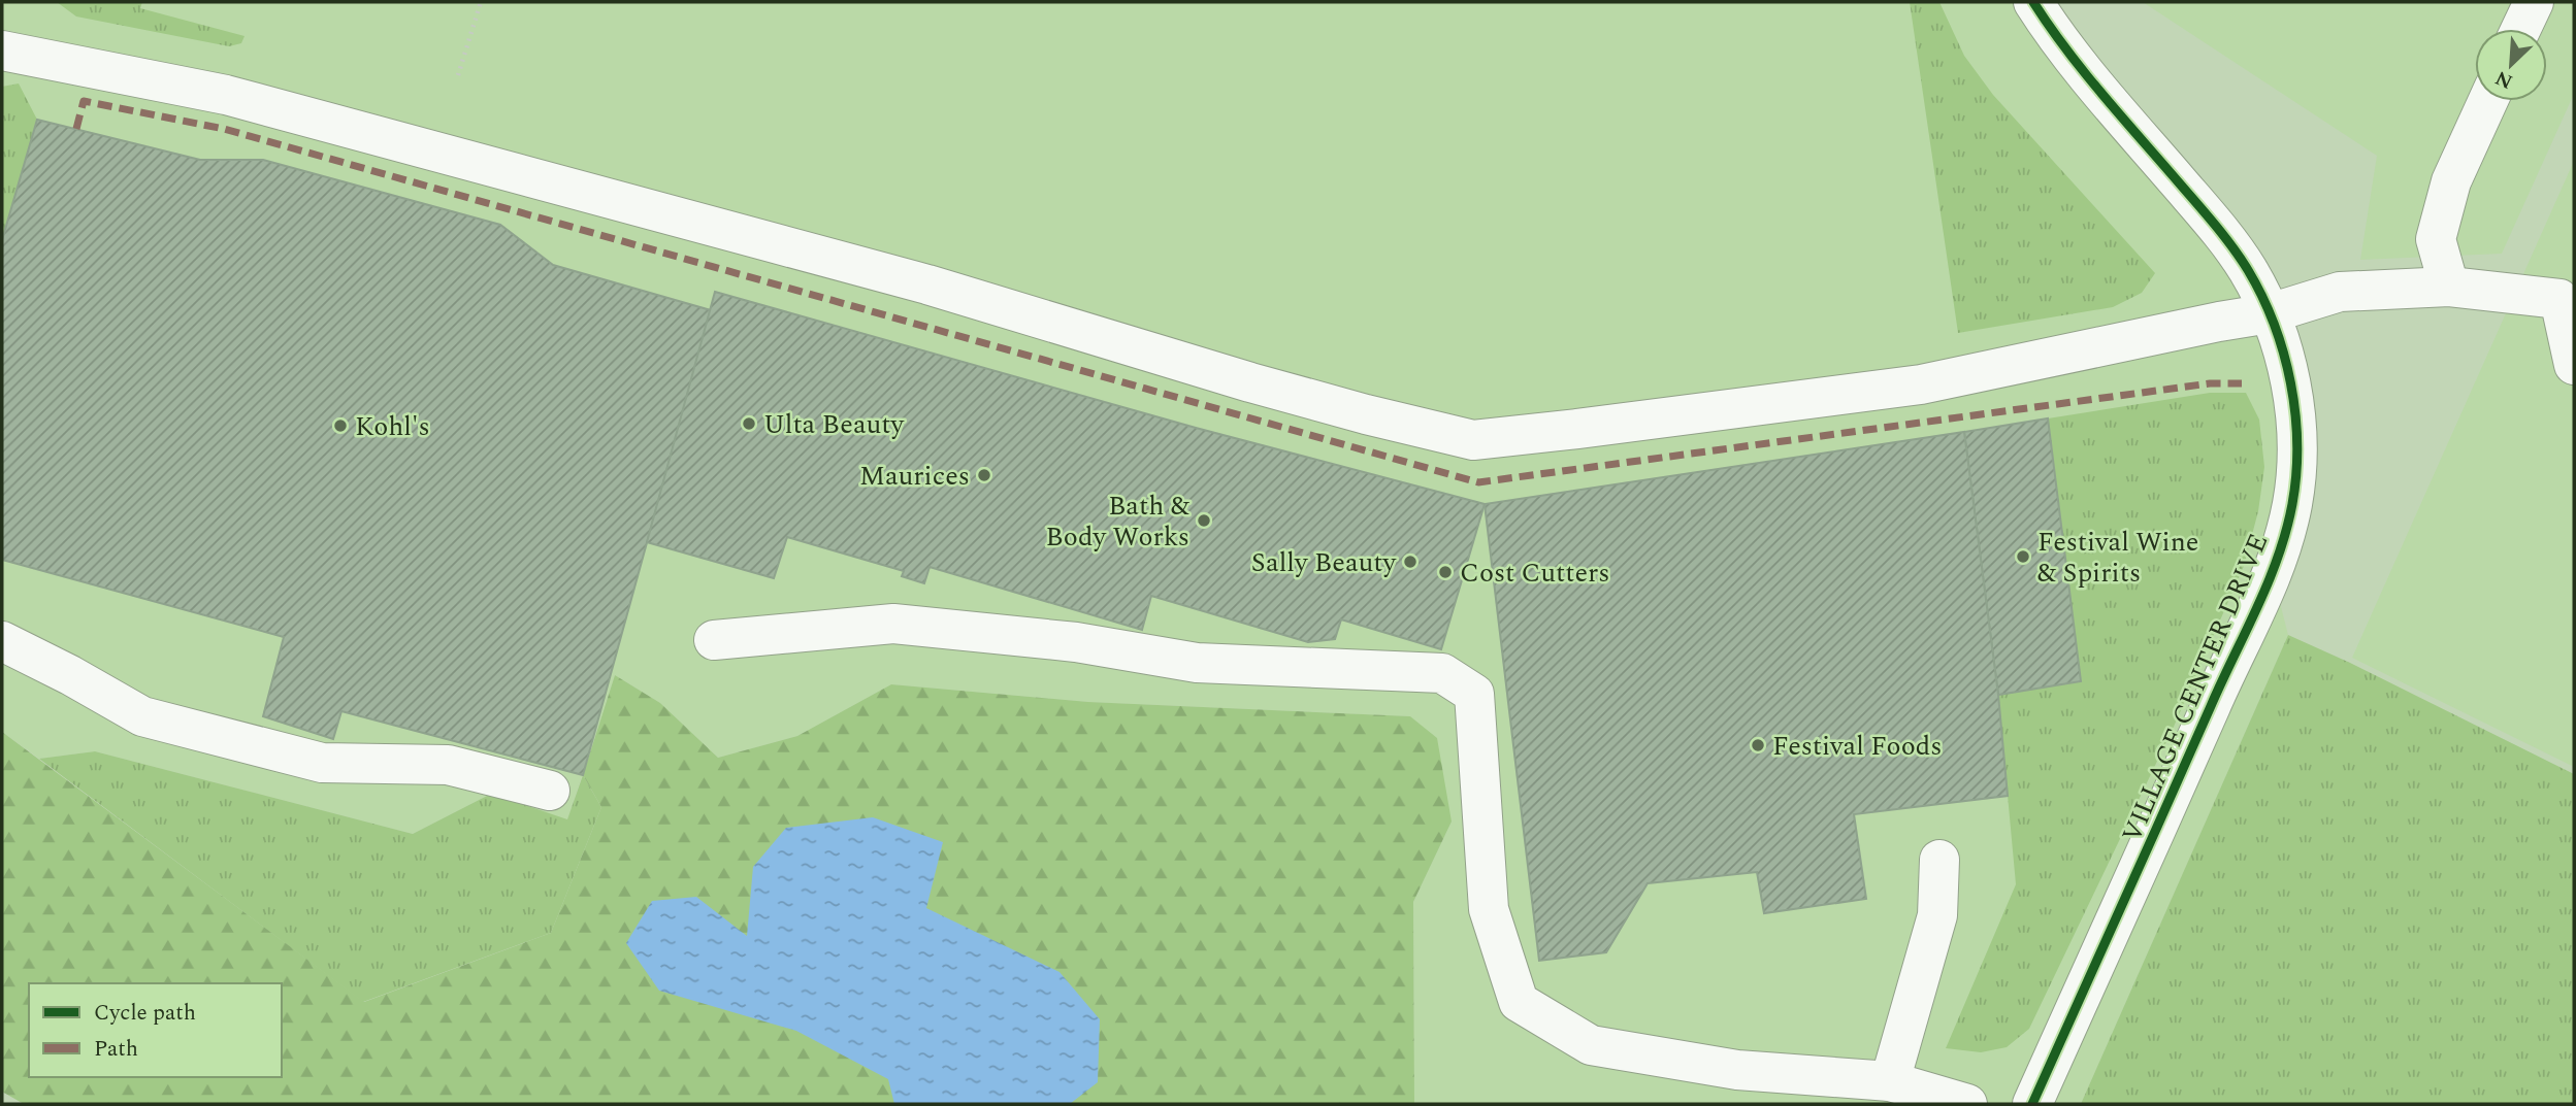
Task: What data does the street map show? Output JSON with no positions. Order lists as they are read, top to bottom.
{
  "streets": {
    "street": ["VILLAGE CENTER DRIVE"]
  },
  "places": [
    "Ulta Beauty",
    "Kohl's",
    "Maurices",
    "Bath & Body Works",
    "Festival Wine & Spirits",
    "Sally Beauty",
    "Cost Cutters",
    "Festival Foods"
  ],
  "legend": ["Cycle path", "Path"],
  "north": "bottom left"
}
